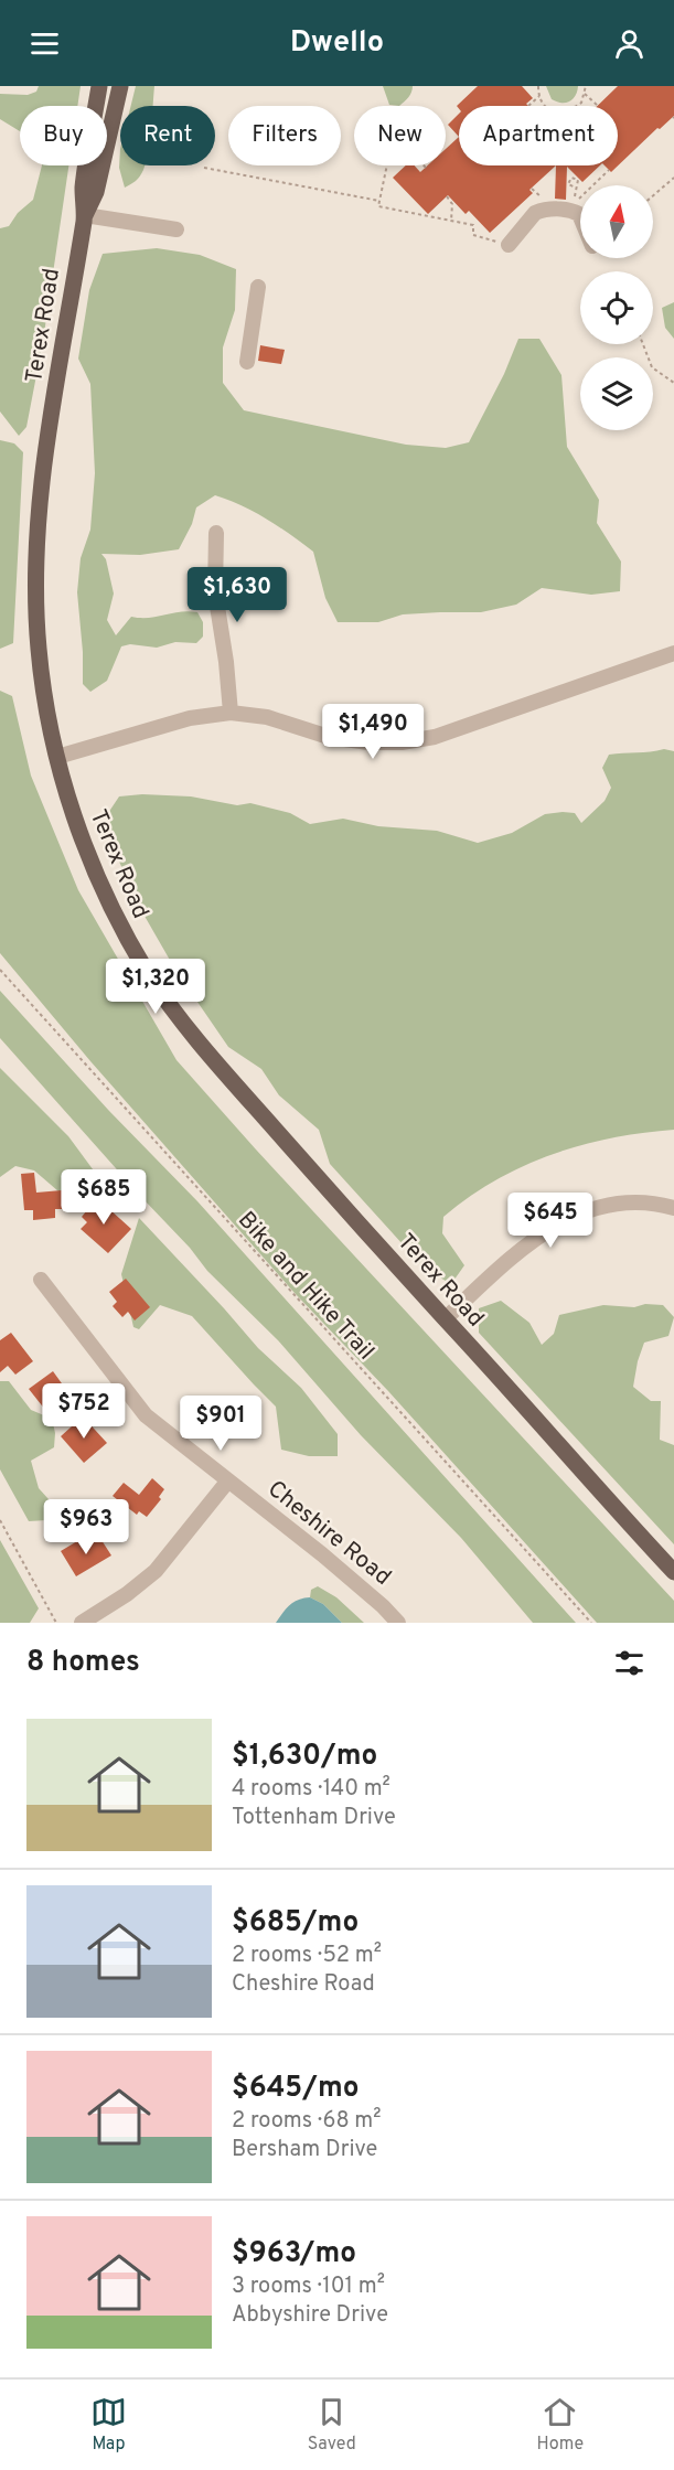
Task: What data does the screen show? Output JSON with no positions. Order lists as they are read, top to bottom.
{
  "streets": {
    "main road": ["Terex Road"],
    "street": ["Cheshire Road"],
    "path": ["Bike and Hike Trail"]
  },
  "north": "top",
  "page": {
    "header": "Dwello",
    "chip": [
      "Buy",
      "Rent",
      "Filters",
      "New",
      "Apartment"
    ],
    "price": [
      "$1,630",
      "$1,490",
      "$1,320",
      "$685",
      "$645",
      "$752",
      "$901",
      "$963"
    ],
    "heading": "8 homes",
    "list": [
      {
        "name": "$1,630/mo",
        "note": "4 rooms · 140 m² · Tottenham Drive"
      },
      {
        "name": "$685/mo",
        "note": "2 rooms · 52 m² · Cheshire Road"
      },
      {
        "name": "$645/mo",
        "note": "2 rooms · 68 m² · Bersham Drive"
      },
      {
        "name": "$963/mo",
        "note": "3 rooms · 101 m² · Abbyshire Drive"
      }
    ],
    "tabs": ["Map", "Saved", "Home"]
  }
}
